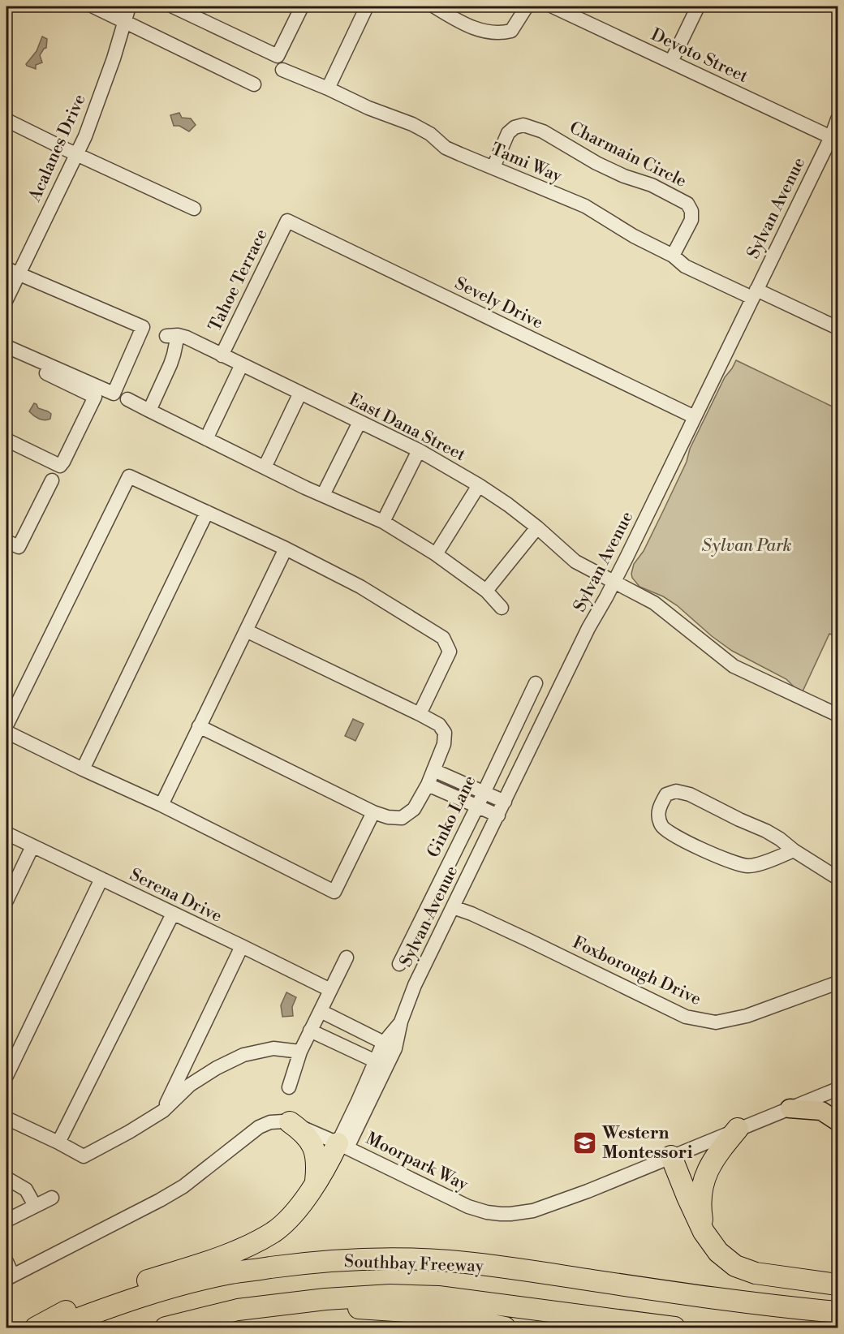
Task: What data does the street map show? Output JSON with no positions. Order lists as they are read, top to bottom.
{
  "streets": {
    "highway": ["Southbay Freeway"],
    "street": [
      "Devoto Street",
      "Acalanes Drive",
      "Charmain Circle",
      "Tami Way",
      "Sylvan Avenue",
      "Tahoe Terrace",
      "Sevely Drive",
      "East Dana Street",
      "Ginko Lane",
      "Serena Drive",
      "Foxborough Drive",
      "Moorpark Way"
    ]
  },
  "crossings": [
    ["Devoto Street", "Sylvan Avenue"],
    ["Charmain Circle", "Tami Way"],
    ["Tami Way", "Sylvan Avenue"],
    ["Sylvan Avenue", "Sevely Drive"],
    ["Sylvan Avenue", "East Dana Street"],
    ["Sylvan Avenue", "Foxborough Drive"],
    ["Sylvan Avenue", "Moorpark Way"],
    ["Tahoe Terrace", "Sevely Drive"],
    ["Tahoe Terrace", "East Dana Street"]
  ],
  "parks": ["Sylvan Park"],
  "places": {
    "school or university": ["Western Montessori"]
  }
}
